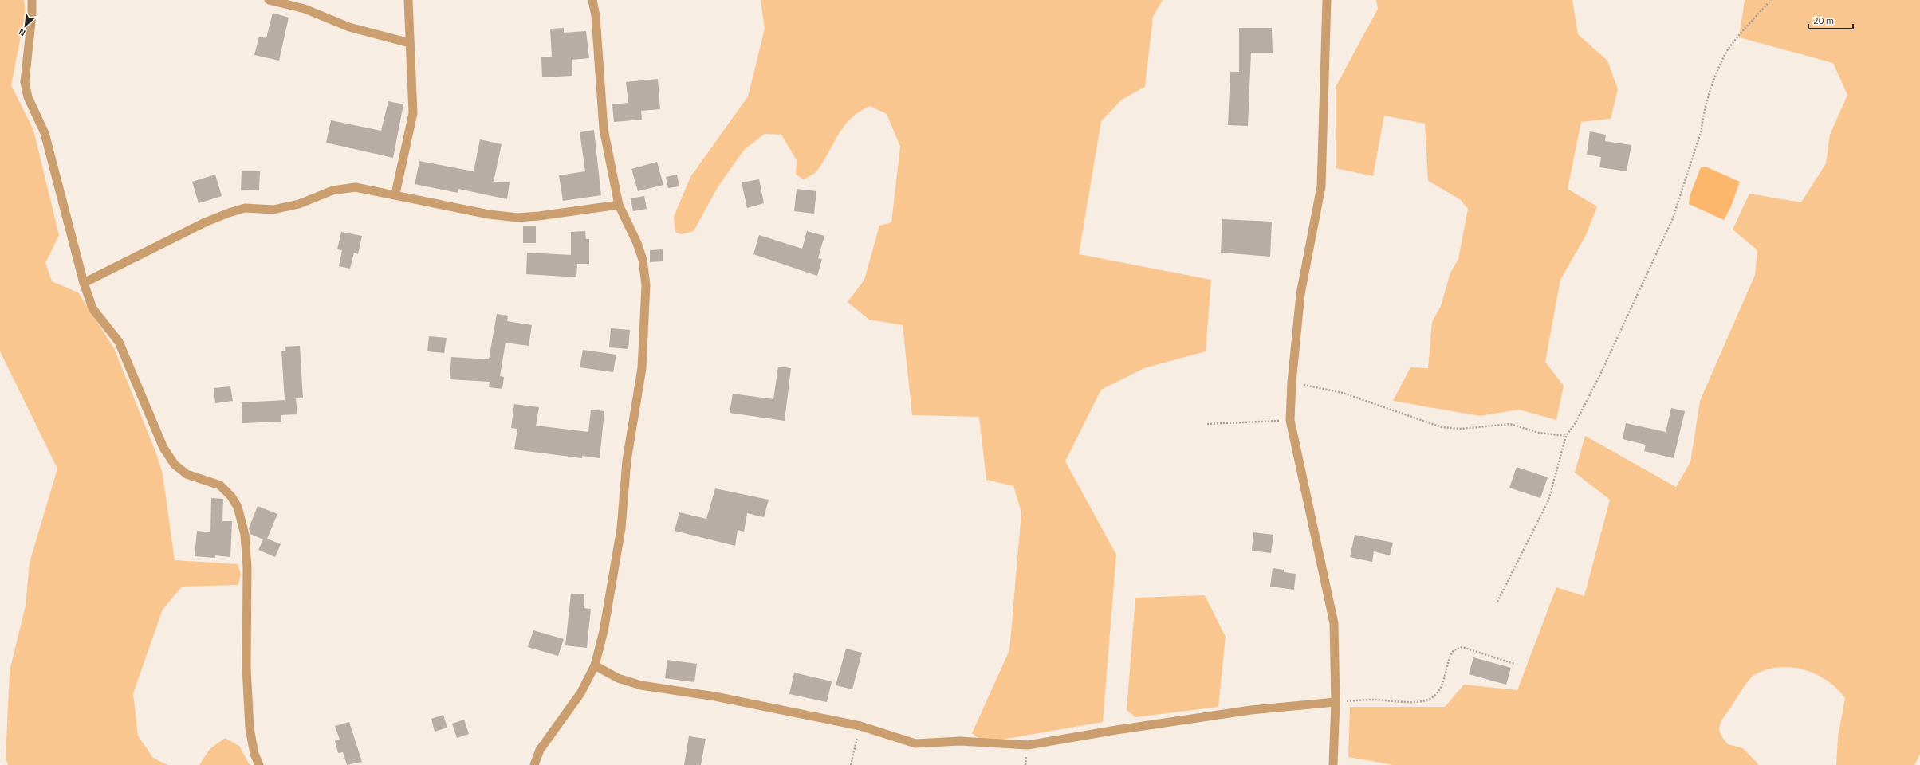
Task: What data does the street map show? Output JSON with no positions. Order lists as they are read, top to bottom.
{
  "scale_bar": "20 m",
  "north": "bottom left"
}
